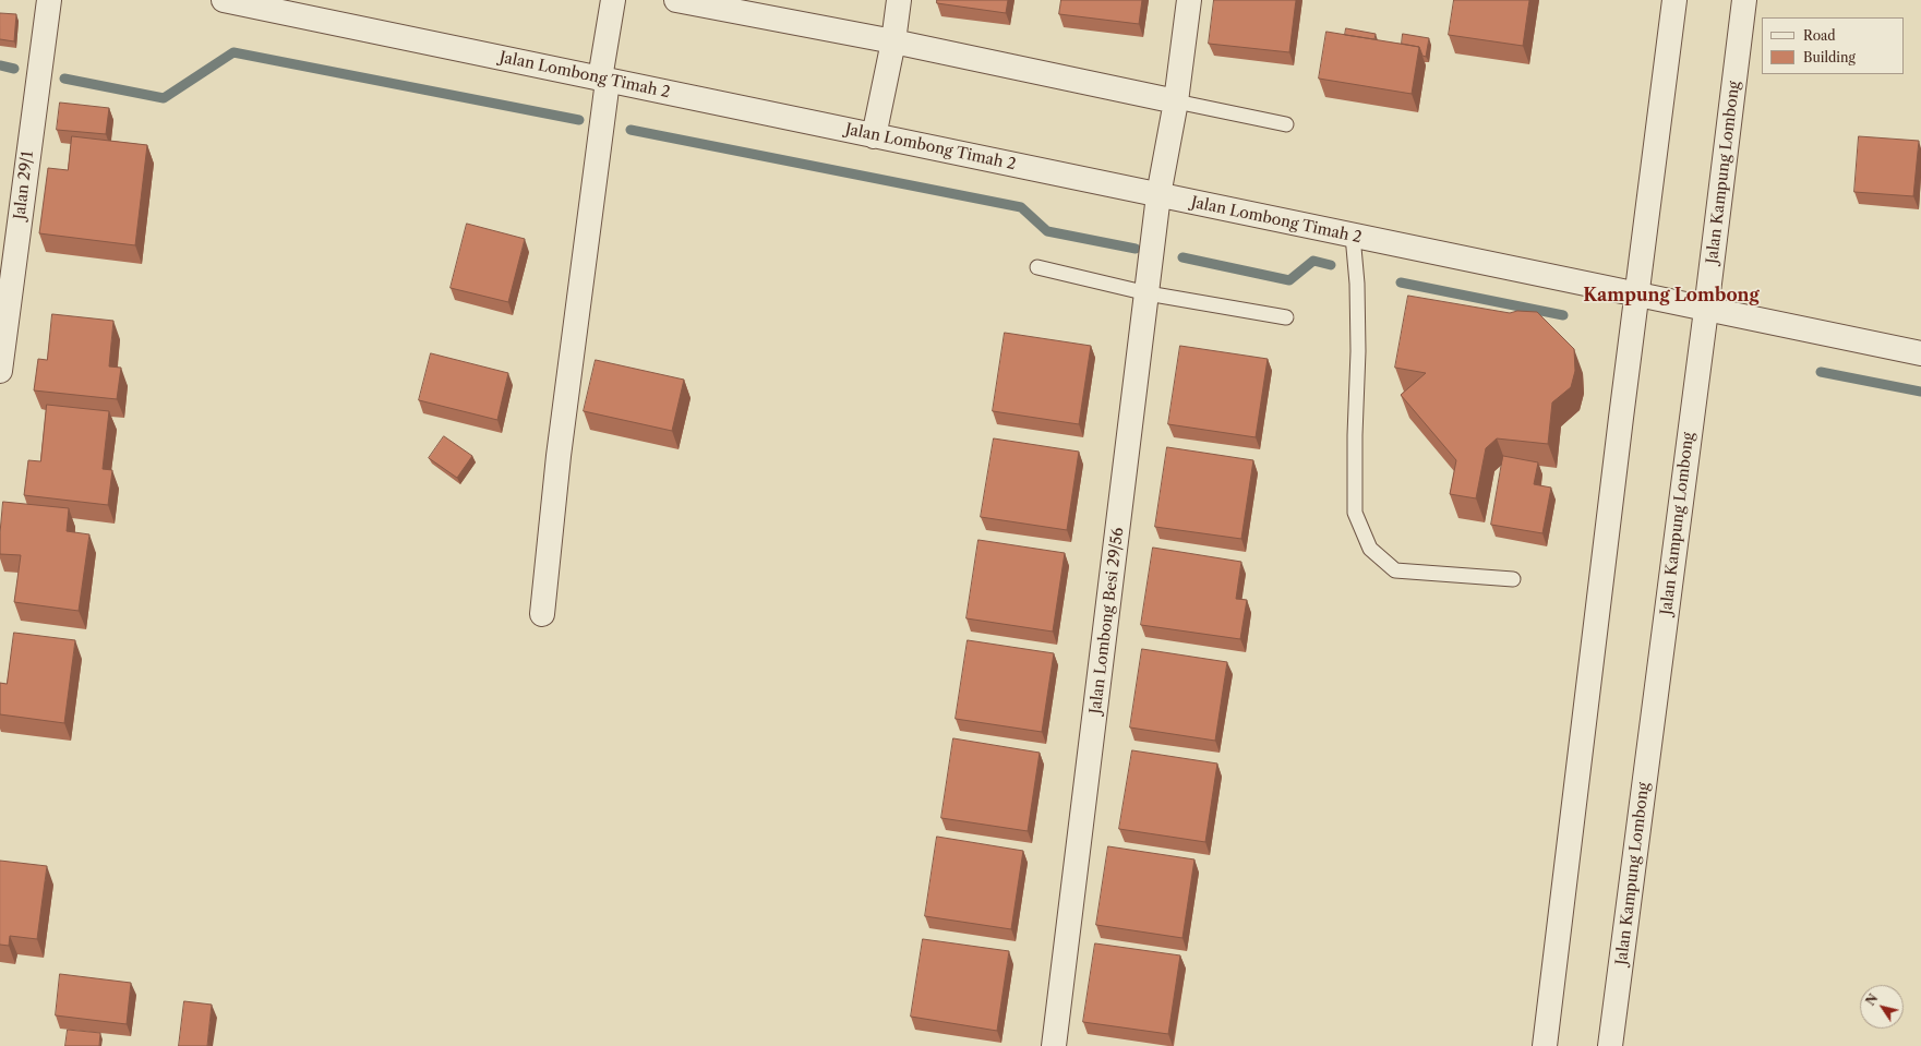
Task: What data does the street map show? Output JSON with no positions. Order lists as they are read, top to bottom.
{
  "streets": {
    "street": [
      "Jalan Lombong Timah 2",
      "Jalan Kampung Lombong",
      "Jalan 29/1",
      "Jalan Lombong Besi 29/56"
    ]
  },
  "crossings": [
    ["Jalan Lombong Timah 2", "Jalan Kampung Lombong"],
    ["Jalan Lombong Timah 2", "Jalan Lombong Besi 29/56"]
  ],
  "districts": ["Kampung Lombong"],
  "legend": ["Road", "Building"],
  "north": "top left"
}
